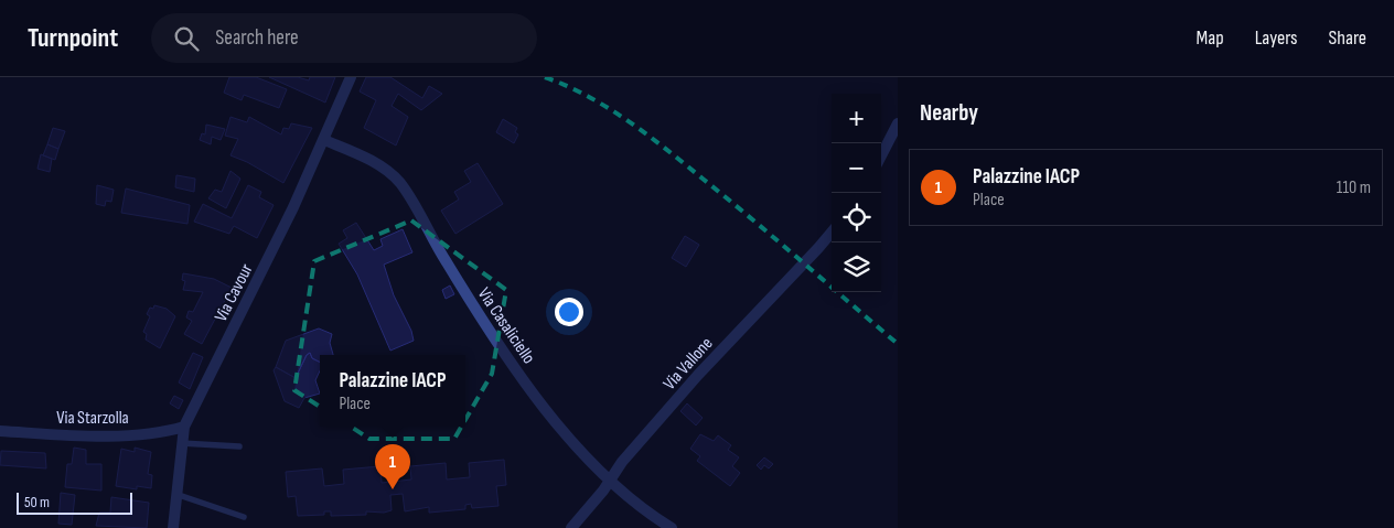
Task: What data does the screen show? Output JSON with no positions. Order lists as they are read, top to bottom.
{
  "streets": {
    "street": [
      "Via Cavour",
      "Via Casaliciello",
      "Via Vallone",
      "Via Starzolla"
    ]
  },
  "crossings": [
    ["Via Cavour", "Via Casaliciello"],
    ["Via Cavour", "Via Starzolla"],
    ["Via Casaliciello", "Via Vallone"]
  ],
  "scale_bar": "50 m",
  "page": {
    "header": "Turnpoint",
    "search": "Search here",
    "nav": ["Map", "Layers", "Share"],
    "heading": "Nearby",
    "map_buttons": ["+", "−"],
    "list": [
      {
        "mark": "1",
        "name": "Palazzine IACP",
        "note": "Place",
        "value": "110 m"
      }
    ],
    "popup": ["Palazzine IACP", "Place"],
    "pins": "1",
    "scale": "50 m"
  }
}
